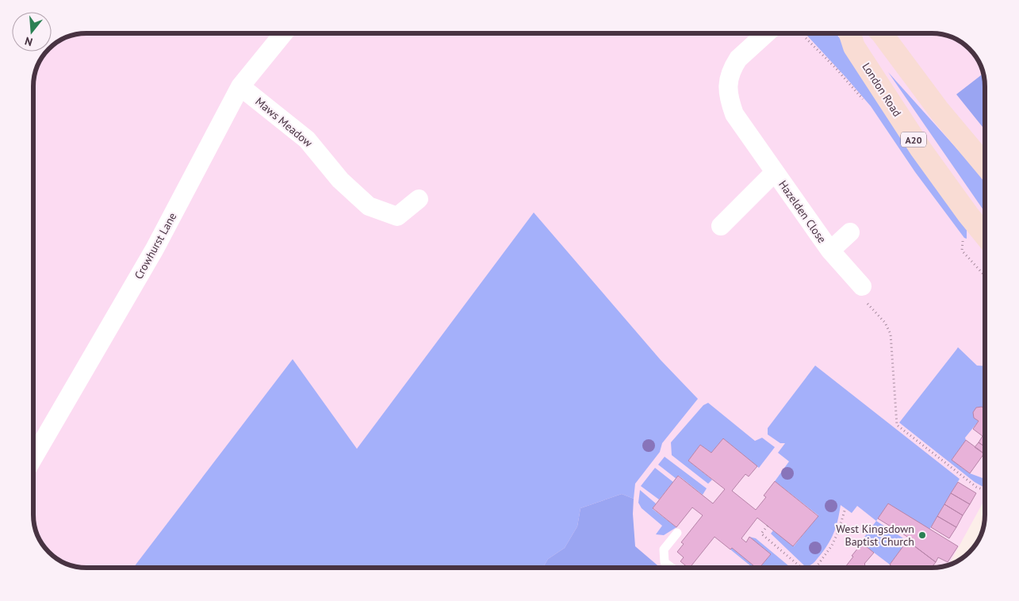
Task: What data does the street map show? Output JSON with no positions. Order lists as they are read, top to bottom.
{
  "streets": {
    "main road": ["London Road", "A20"],
    "street": ["Maws Meadow", "Hazelden Close", "Crowhurst Lane"]
  },
  "crossings": [
    ["Maws Meadow", "Crowhurst Lane"]
  ],
  "places": ["West Kingsdown Baptist Church"],
  "north": "bottom"
}
